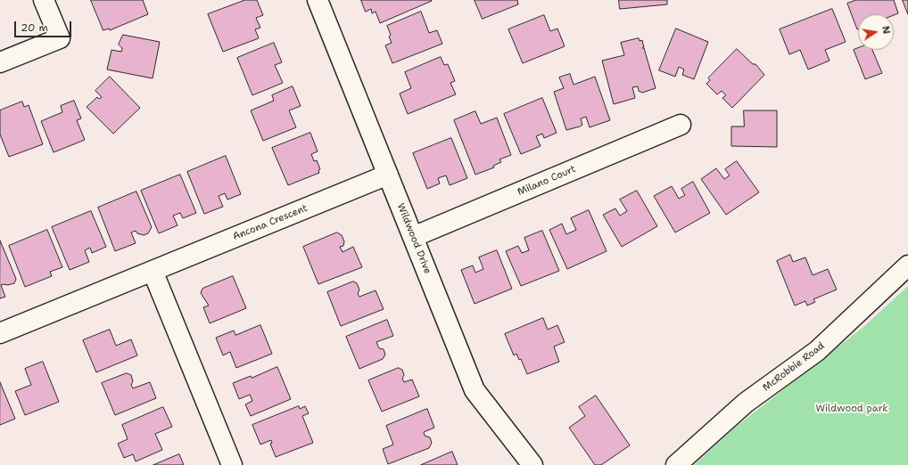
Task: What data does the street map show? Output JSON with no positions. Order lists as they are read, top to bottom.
{
  "streets": {
    "street": [
      "Milano Court",
      "Ancona Crescent",
      "Wildwood Drive",
      "McRobbie Road"
    ]
  },
  "crossings": [
    ["Milano Court", "Wildwood Drive"],
    ["Ancona Crescent", "Wildwood Drive"]
  ],
  "parks": ["Wildwood park"],
  "scale_bar": "20 m",
  "north": "right"
}
